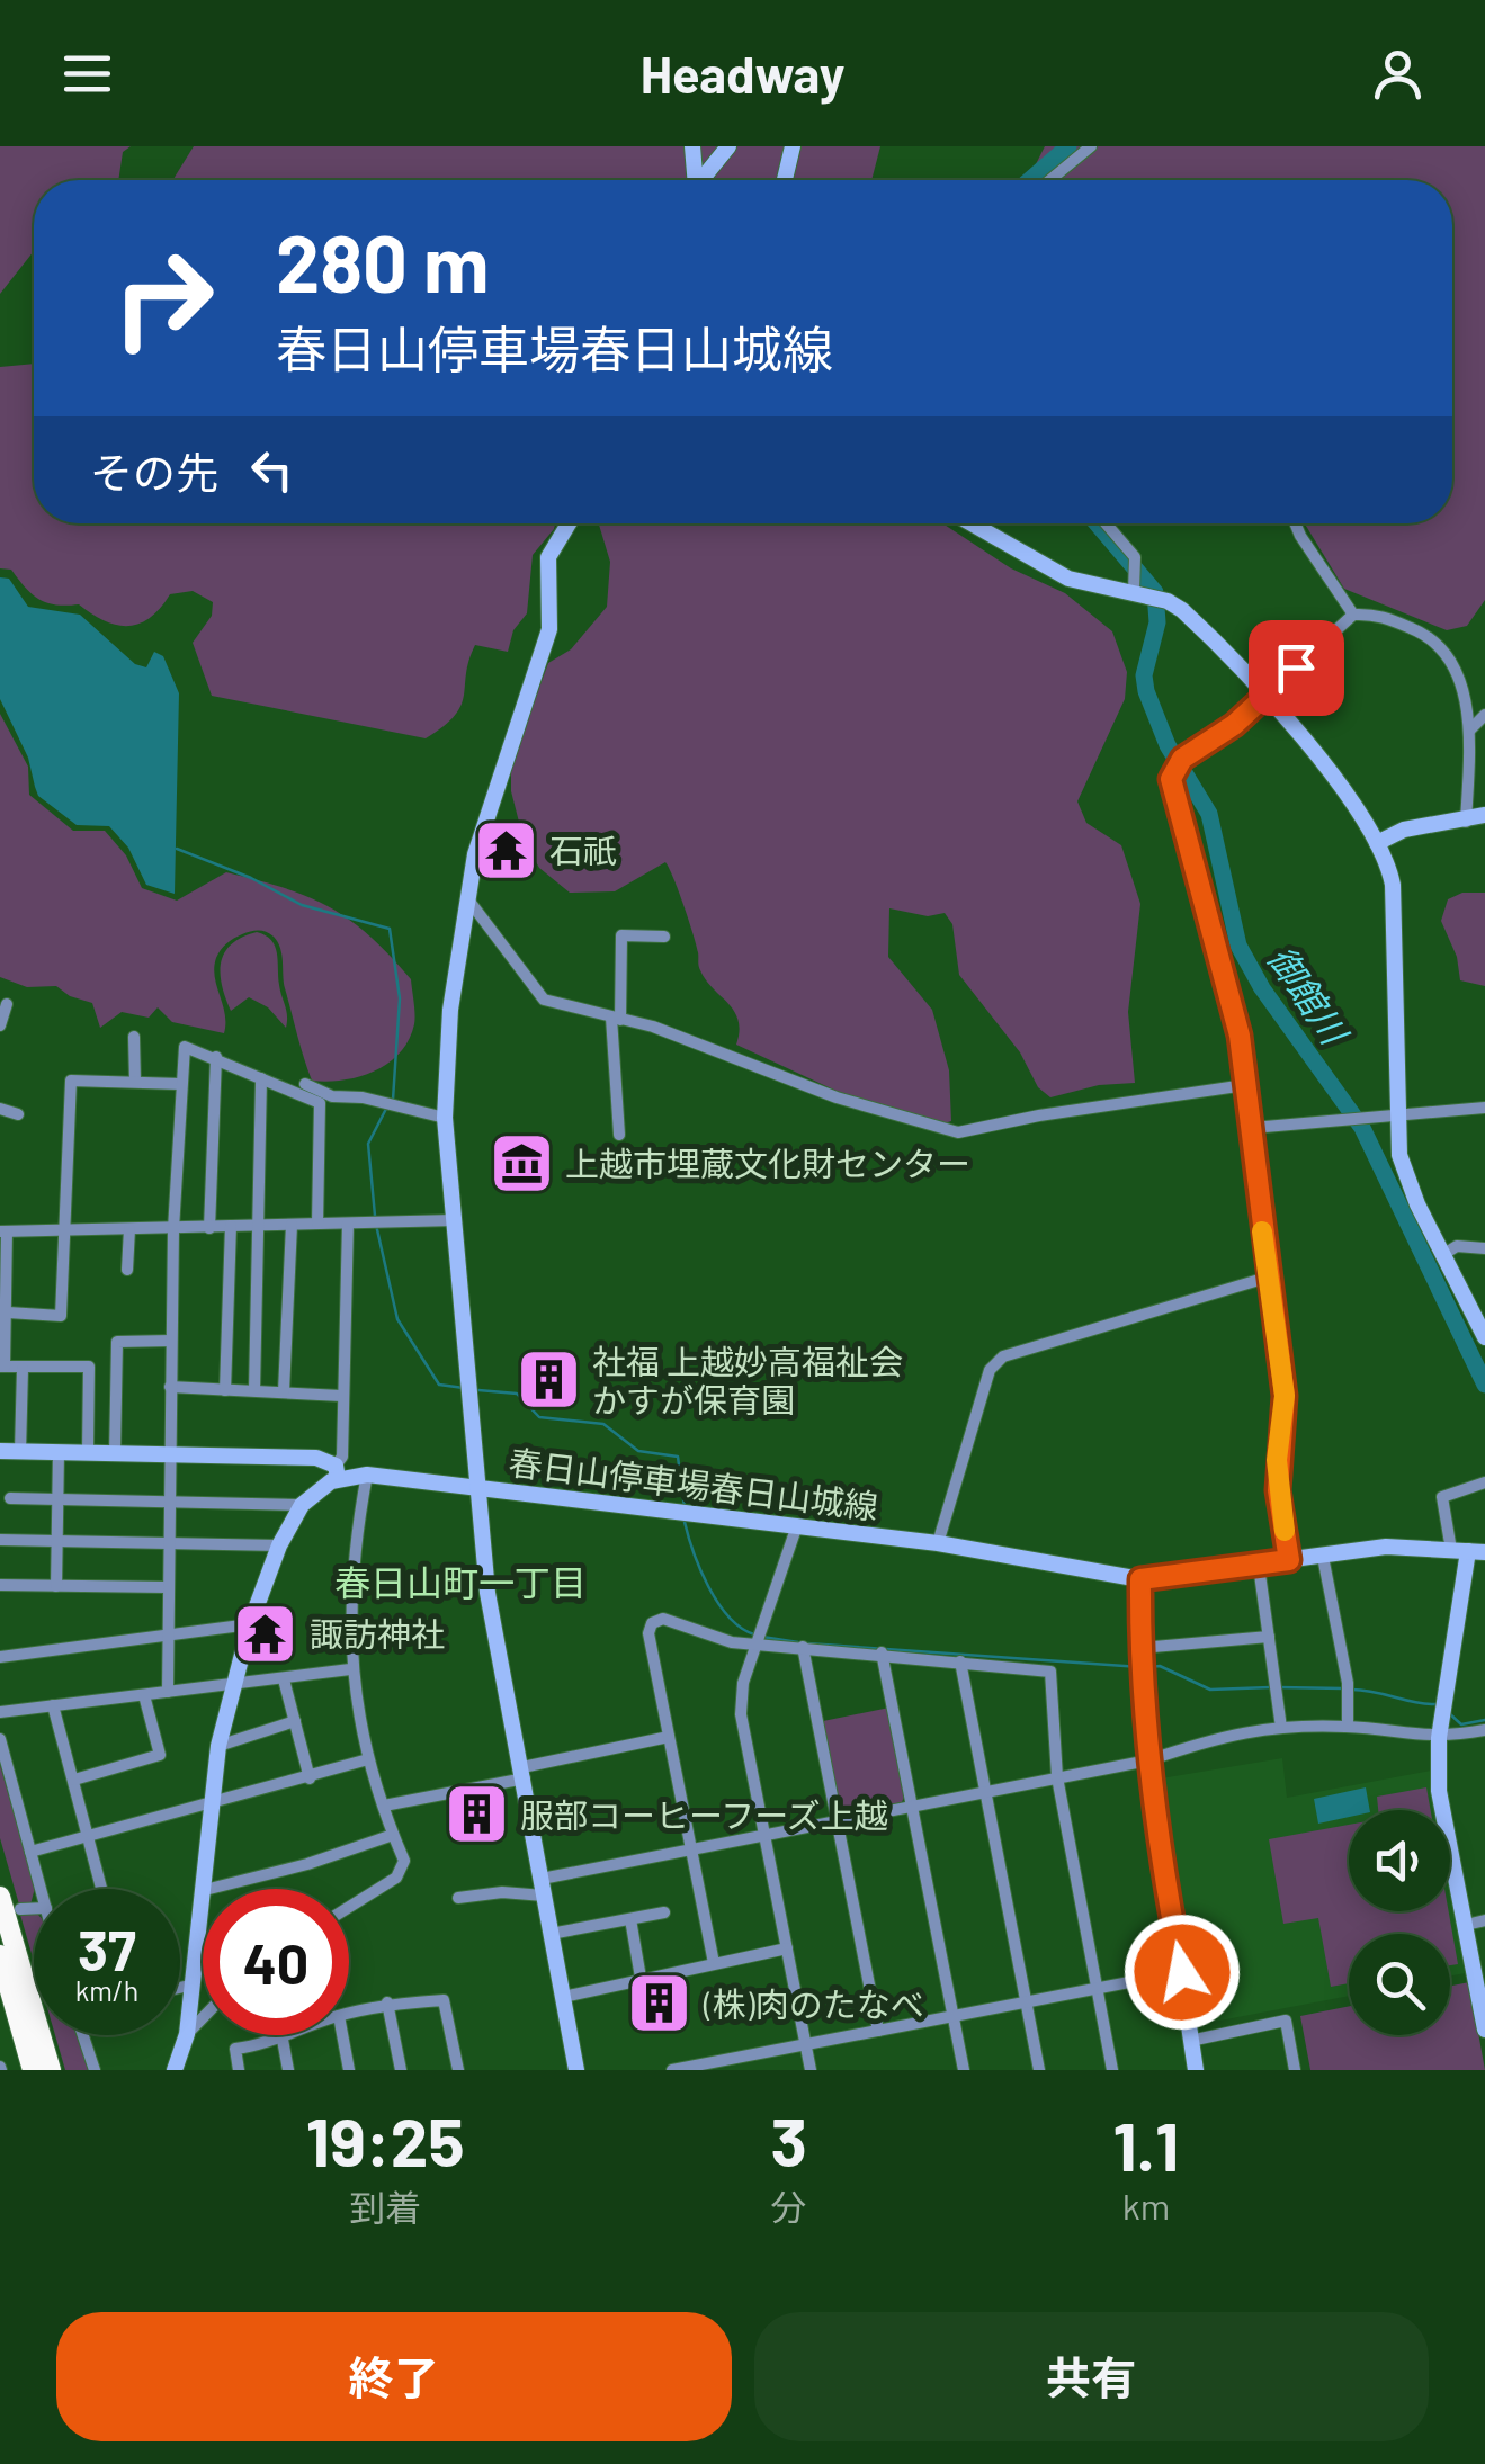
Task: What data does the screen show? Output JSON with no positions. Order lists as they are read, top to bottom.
{
  "streets": {
    "street": ["春日山停車場春日山城線"]
  },
  "districts": ["春日山町一丁目"],
  "water": ["御館川"],
  "places": {
    "temple": ["石祇", "諏訪神社"],
    "museum": ["上越市埋蔵文化財センター"],
    "building": ["社福 上越妙高福祉会 かすが保育園", "服部コーヒーフーズ上越", "(株)肉のたなべ"]
  },
  "page": {
    "header": "Headway",
    "turn": ["280 m", "春日山停車場春日山城線"],
    "then": "その先",
    "speed": "37 km/h",
    "limit": "40",
    "eta": [
      "19:25",
      "到着",
      "3",
      "分",
      "1.1",
      "km"
    ],
    "buttons": ["終了", "共有"]
  }
}
